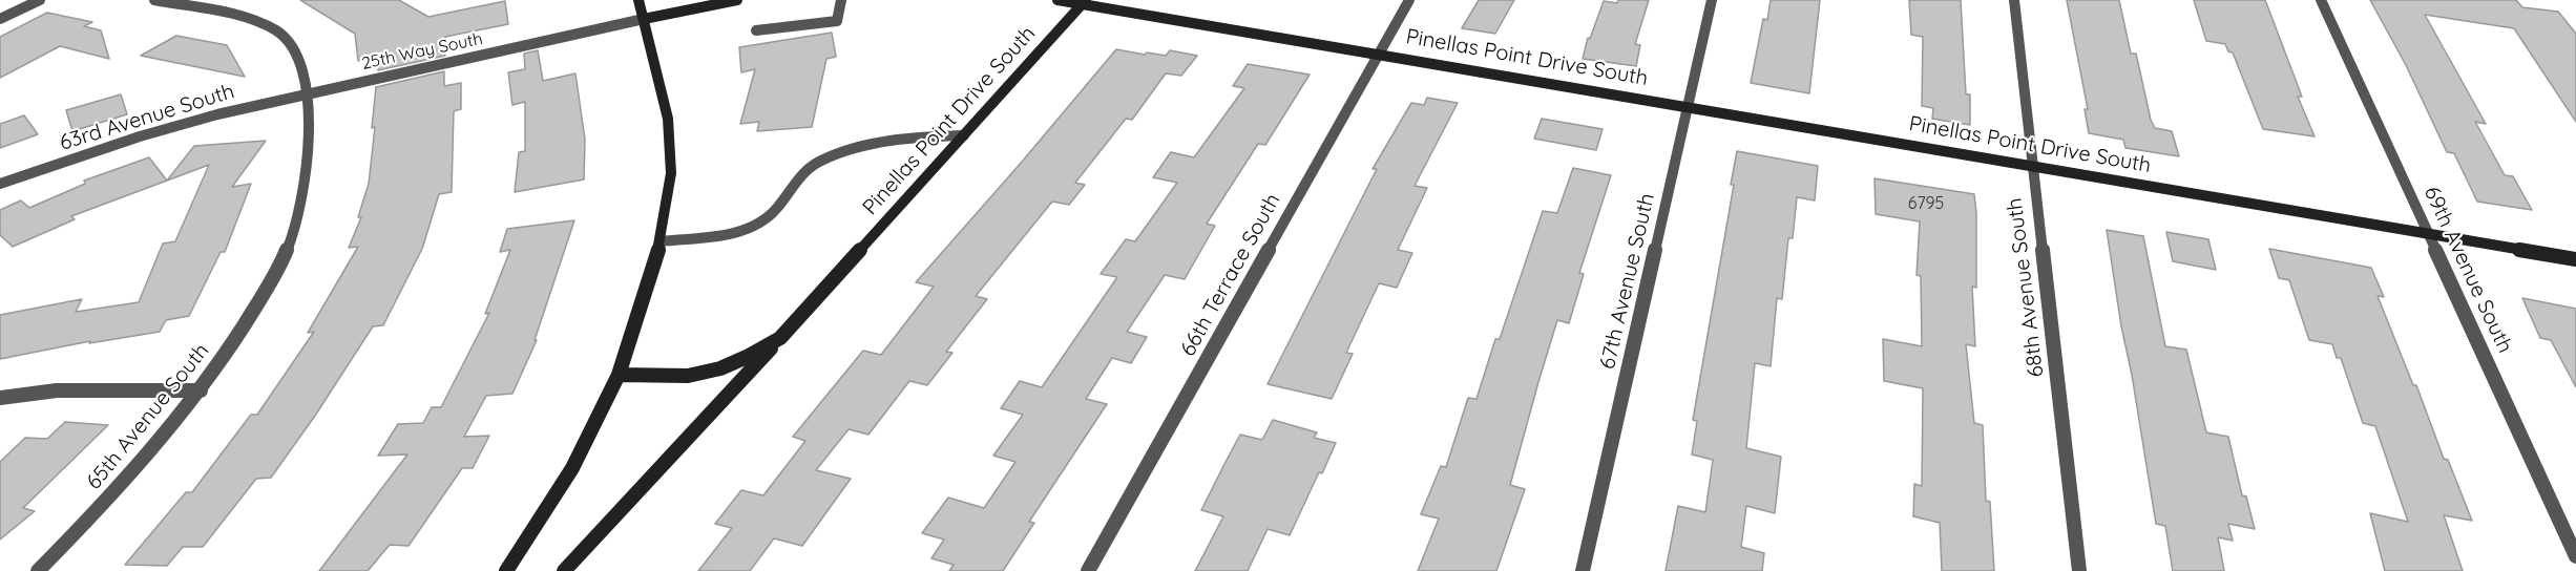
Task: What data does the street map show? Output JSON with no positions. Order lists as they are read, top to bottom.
{
  "streets": {
    "street": [
      "25th Way South",
      "Pinellas Point Drive South",
      "63rd Avenue South",
      "69th Avenue South",
      "66th Terrace South",
      "67th Avenue South",
      "68th Avenue South",
      "65th Avenue South"
    ]
  },
  "crossings": [
    ["25th Way South", "63rd Avenue South"],
    ["25th Way South", "65th Avenue South"],
    ["Pinellas Point Drive South", "69th Avenue South"],
    ["Pinellas Point Drive South", "66th Terrace South"],
    ["Pinellas Point Drive South", "67th Avenue South"],
    ["Pinellas Point Drive South", "68th Avenue South"],
    ["63rd Avenue South", "65th Avenue South"]
  ],
  "house_numbers": ["6795"]
}
